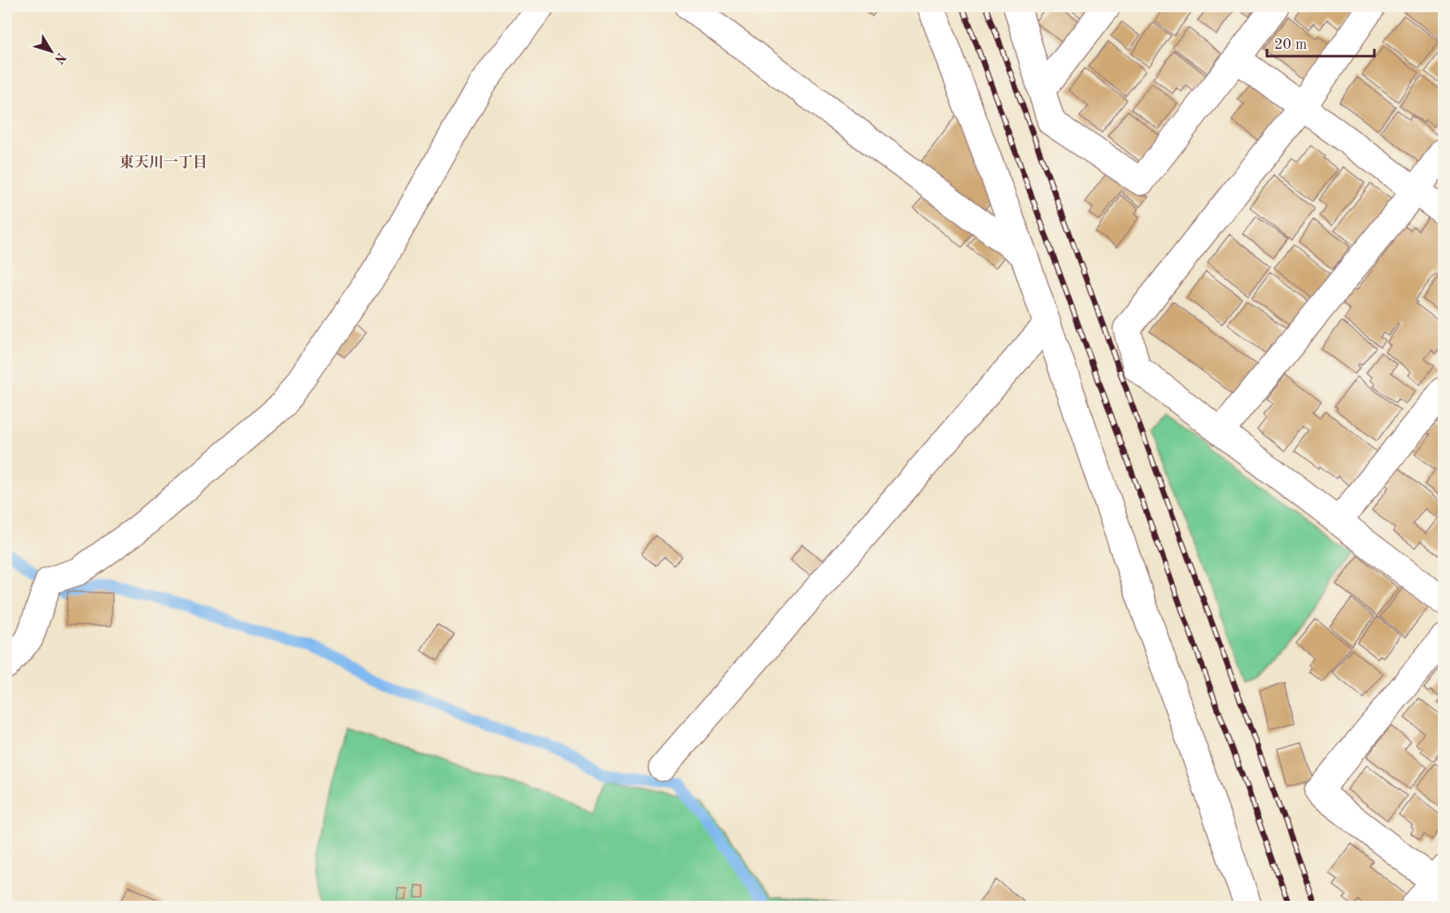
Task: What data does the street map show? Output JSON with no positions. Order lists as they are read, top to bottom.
{
  "districts": ["東天川一丁目"],
  "scale_bar": "20 m",
  "north": "bottom right"
}
